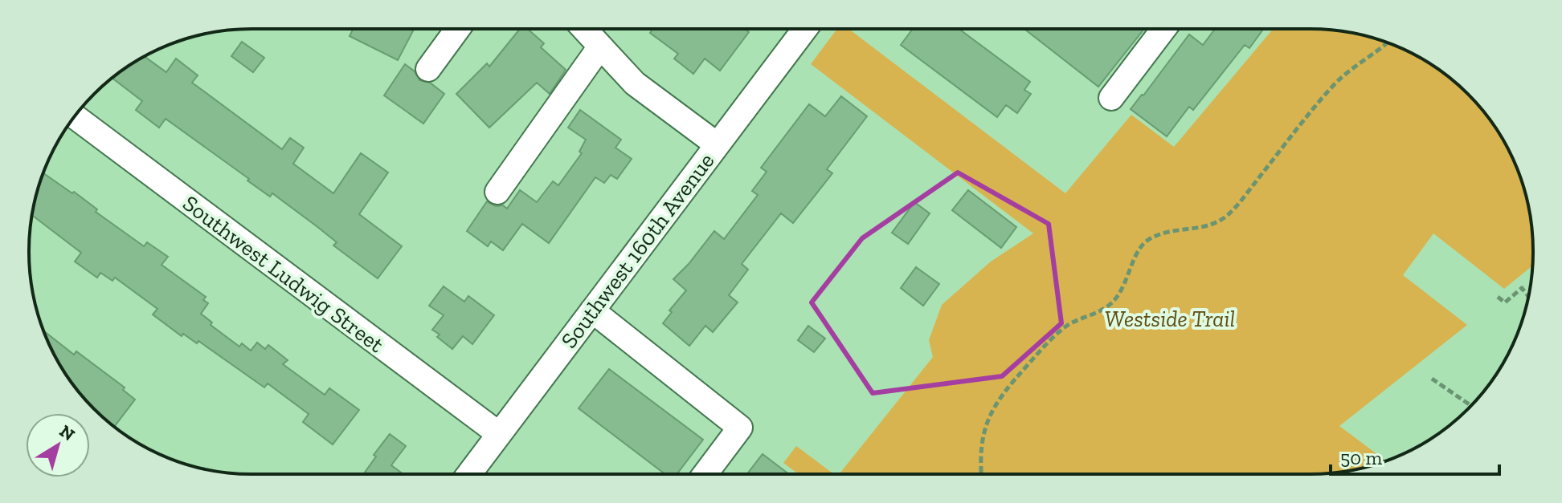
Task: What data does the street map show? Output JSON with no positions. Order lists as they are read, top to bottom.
{
  "streets": {
    "street": ["Southwest 160th Avenue", "Southwest Ludwig Street"]
  },
  "crossings": [
    ["Southwest 160th Avenue", "Southwest Ludwig Street"]
  ],
  "parks": ["Westside Trail"],
  "scale_bar": "50 m",
  "north": "top right"
}
